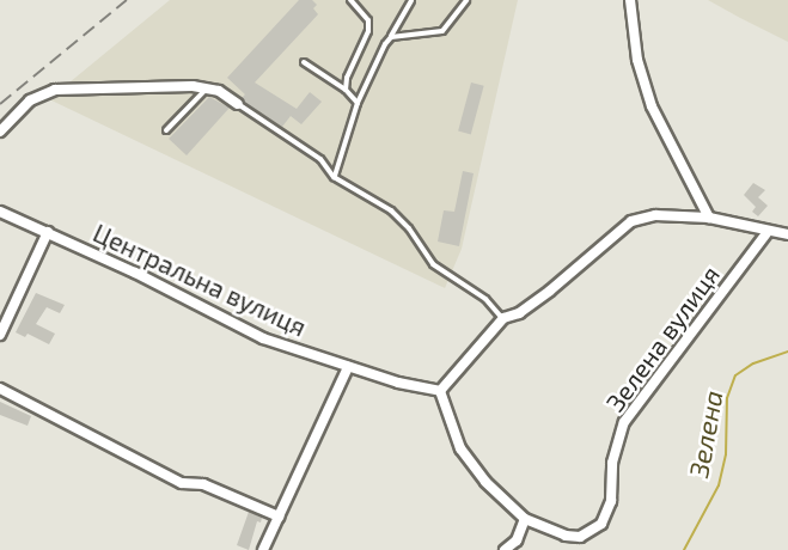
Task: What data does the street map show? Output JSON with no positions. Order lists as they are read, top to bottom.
{
  "streets": {
    "street": ["Центральна вулиця", "Зелена вулиця"]
  },
  "water": ["Зелена"]
}
